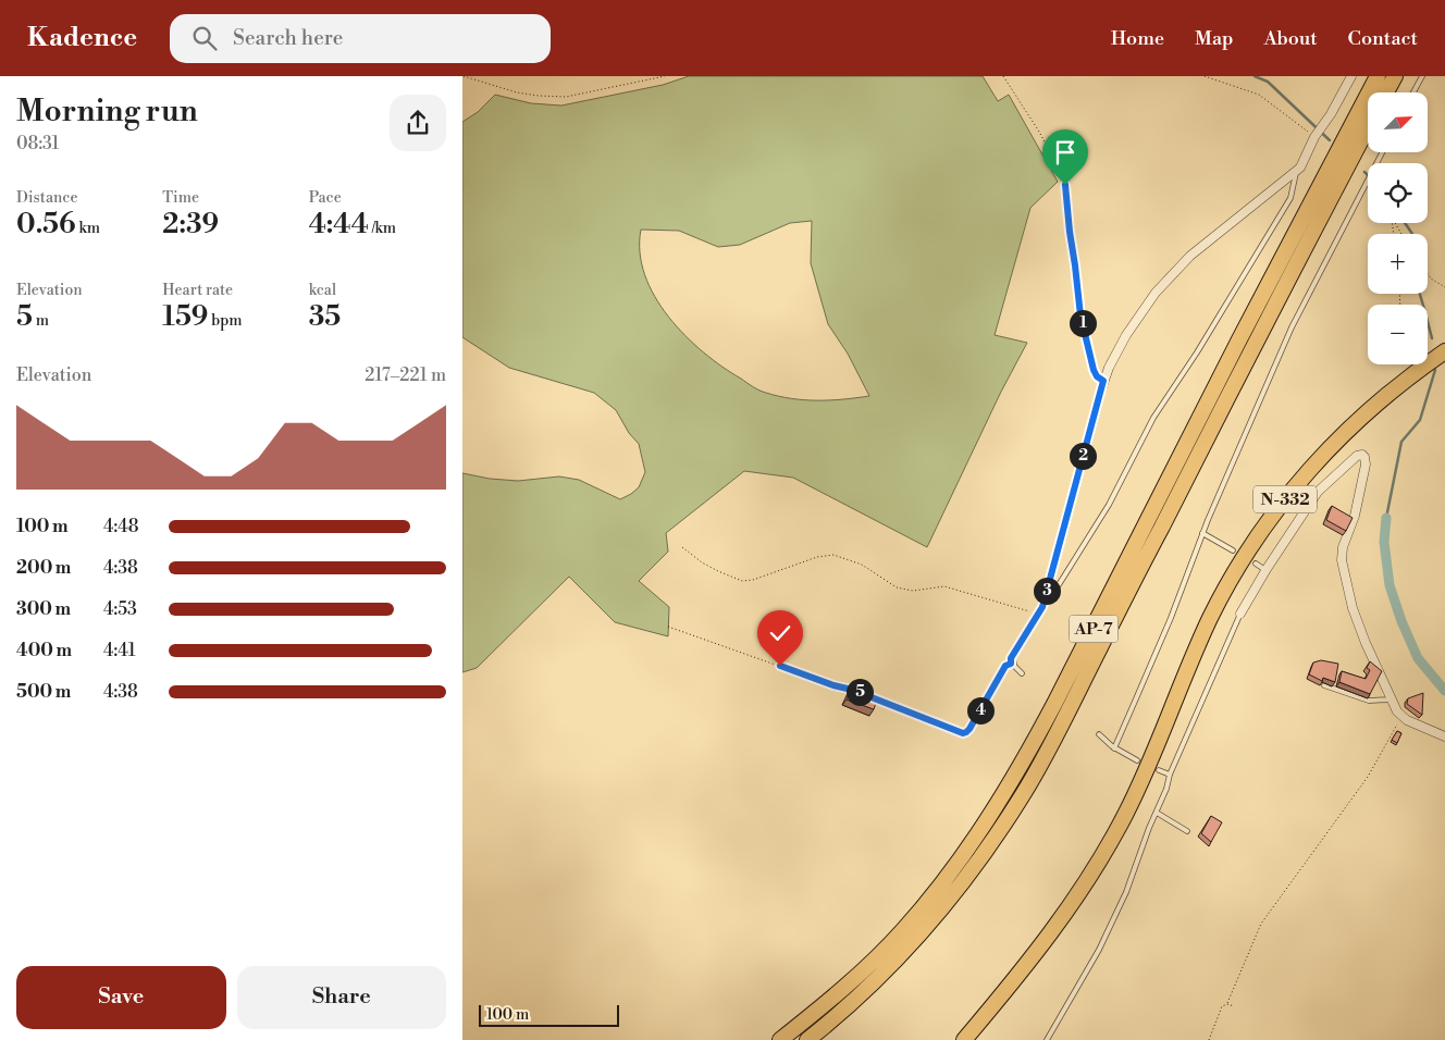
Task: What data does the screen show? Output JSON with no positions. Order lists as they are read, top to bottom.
{
  "streets": {
    "highway": ["N-332", "AP-7"]
  },
  "scale_bar": "100 m",
  "north": "top right",
  "page": {
    "header": "Kadence",
    "search": "Search here",
    "nav": [
      "Home",
      "Map",
      "About",
      "Contact"
    ],
    "heading": ["Morning run", "08:31"],
    "map_buttons": ["+", "−"],
    "stats": [
      ["Distance", "0.56 km"],
      ["Time", "2:39"],
      ["Pace", "4:44 /km"],
      ["Elevation", "5 m"],
      ["Heart rate", "159 bpm"],
      ["kcal", "35"]
    ],
    "pins": [
      "1",
      "2",
      "3",
      "5",
      "4"
    ],
    "chart": ["Elevation", "217–221 m"],
    "list": [
      {
        "name": "100 m",
        "note": "4:48"
      },
      {
        "name": "200 m",
        "note": "4:38"
      },
      {
        "name": "300 m",
        "note": "4:53"
      },
      {
        "name": "400 m",
        "note": "4:41"
      },
      {
        "name": "500 m",
        "note": "4:38"
      }
    ],
    "buttons": ["Save", "Share"],
    "scale": "100 m"
  }
}
